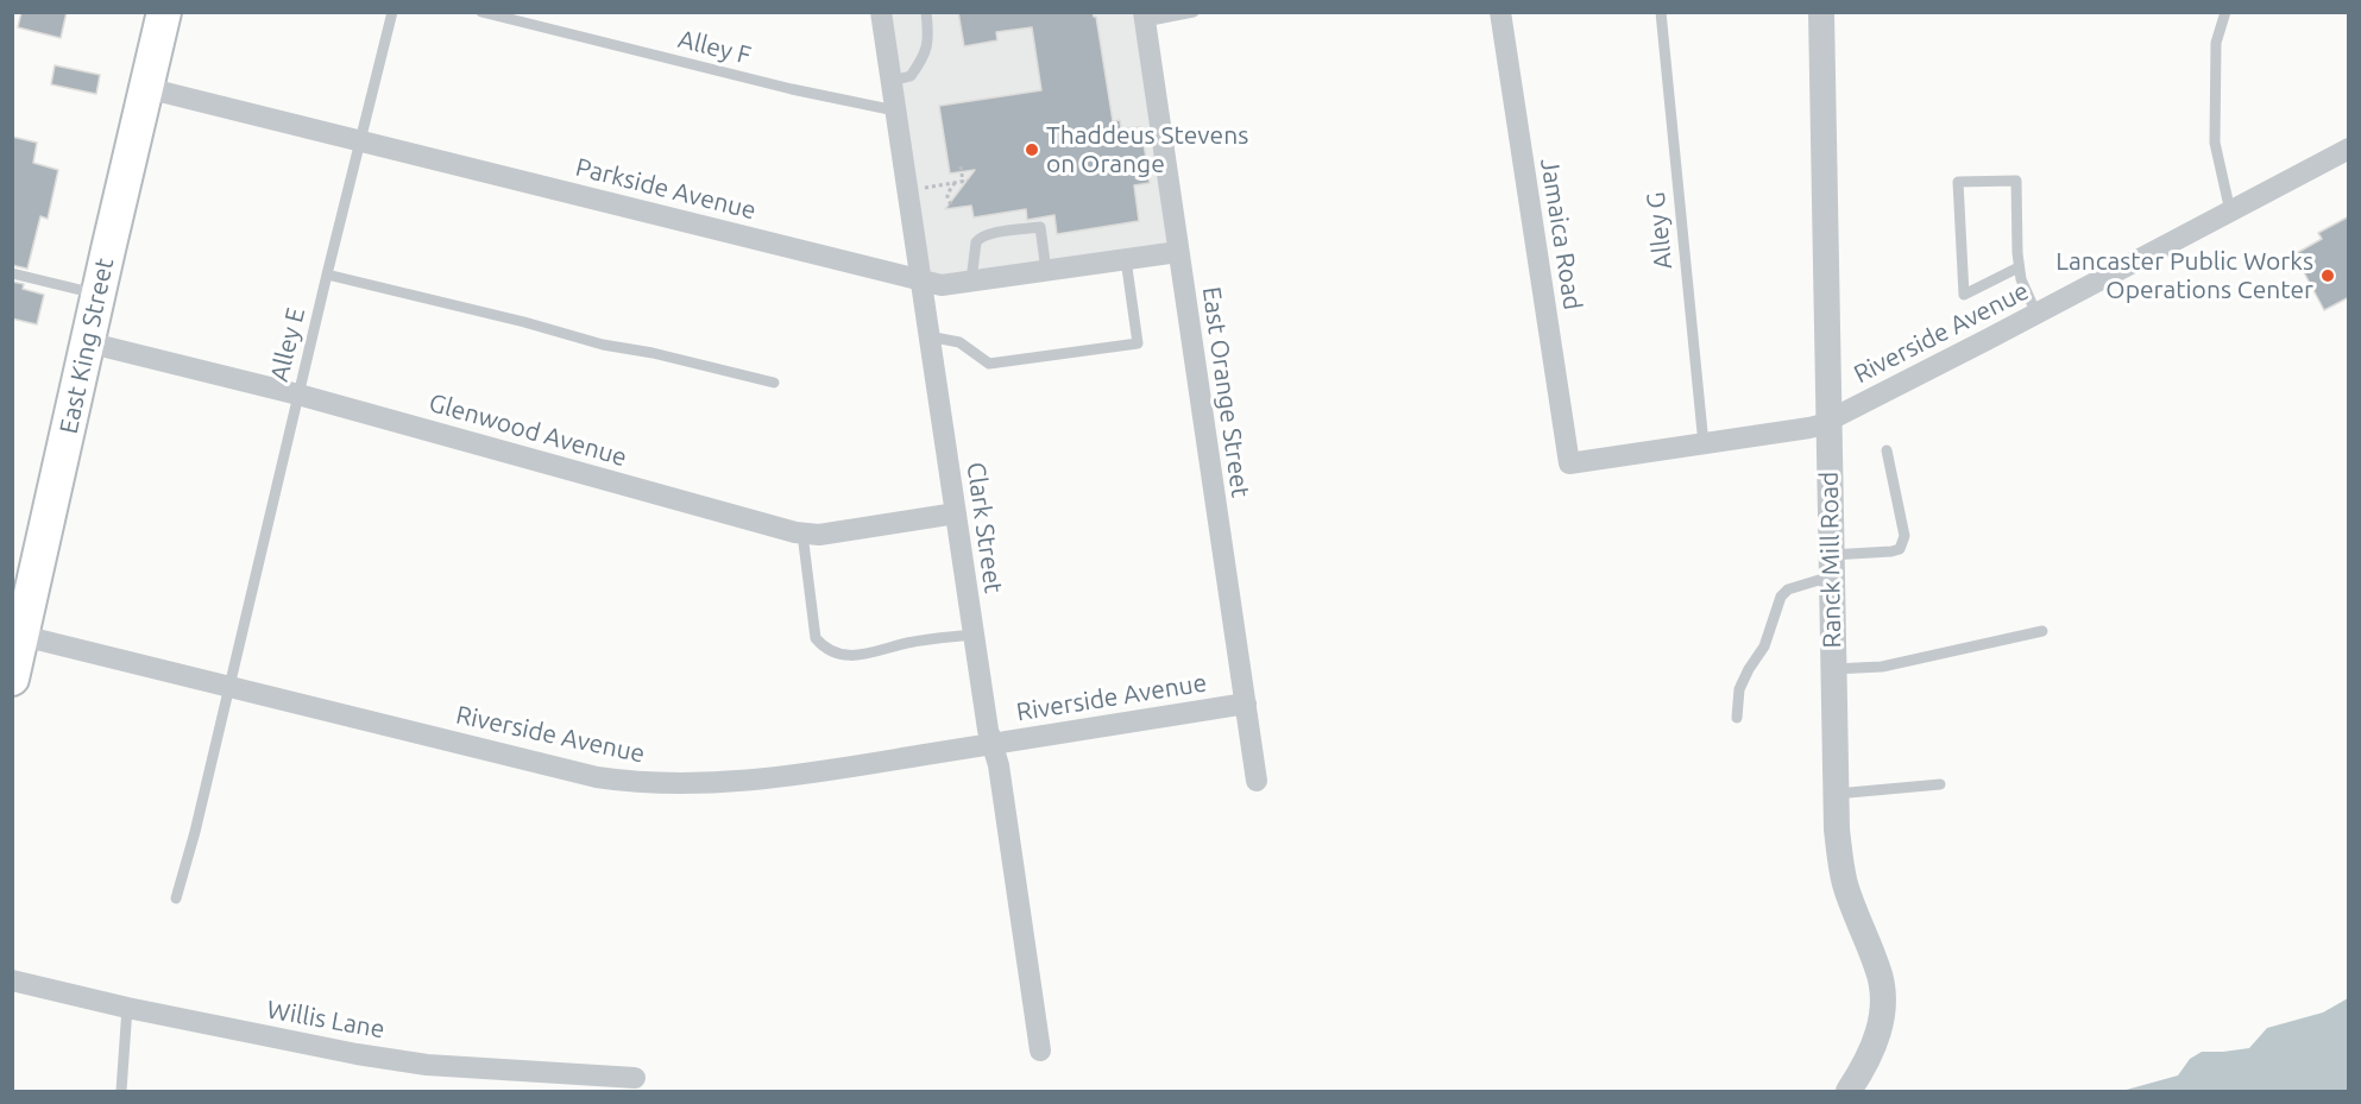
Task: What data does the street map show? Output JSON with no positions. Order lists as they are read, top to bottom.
{
  "streets": {
    "main road": ["East King Street"],
    "street": [
      "Parkside Avenue",
      "Jamaica Road",
      "Riverside Avenue",
      "East Orange Street",
      "Glenwood Avenue",
      "Clark Street",
      "Ranck Mill Road",
      "Willis Lane"
    ],
    "lane": ["Alley F", "Alley G", "Alley E"]
  },
  "crossings": [
    ["Alley F", "Clark Street"],
    ["Parkside Avenue", "Alley E"],
    ["Parkside Avenue", "East King Street"],
    ["Parkside Avenue", "East Orange Street"],
    ["Parkside Avenue", "Clark Street"],
    ["Alley G", "Riverside Avenue"],
    ["Jamaica Road", "Riverside Avenue"],
    ["Riverside Avenue", "Alley E"],
    ["Riverside Avenue", "East King Street"],
    ["Riverside Avenue", "East Orange Street"],
    ["Riverside Avenue", "Clark Street"],
    ["Riverside Avenue", "Ranck Mill Road"],
    ["Alley E", "Glenwood Avenue"],
    ["East King Street", "Glenwood Avenue"],
    ["Glenwood Avenue", "Clark Street"]
  ],
  "places": ["Thaddeus Stevens on Orange", "Lancaster Public Works Operations Center"]
}
